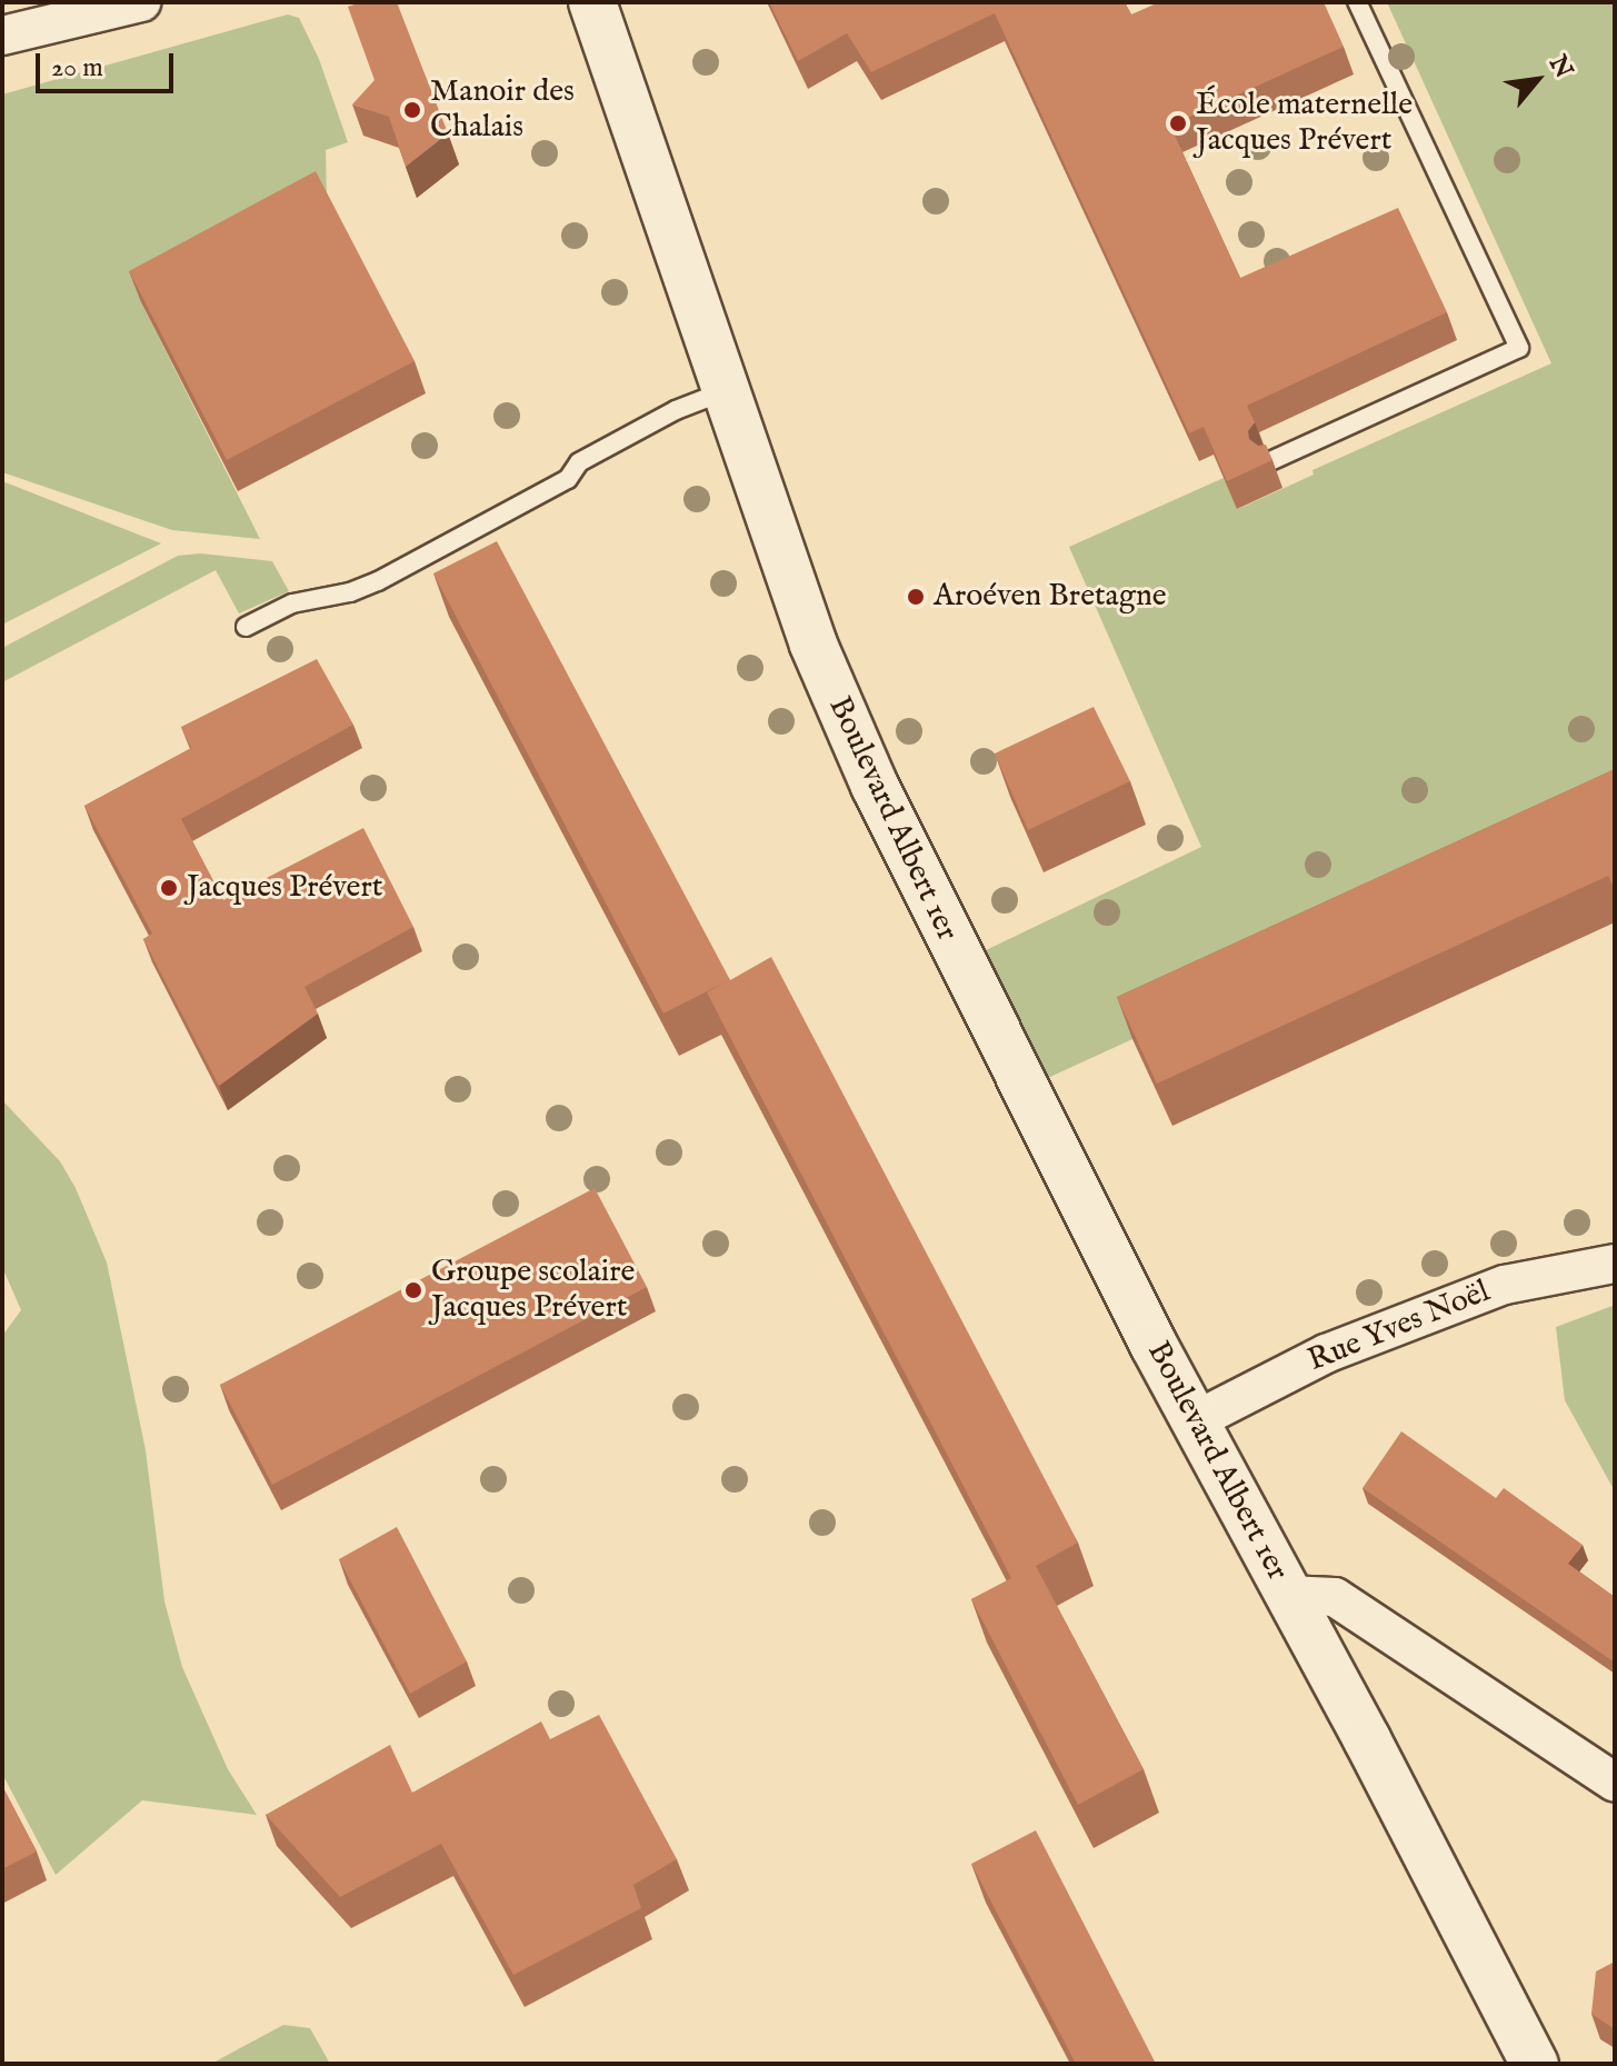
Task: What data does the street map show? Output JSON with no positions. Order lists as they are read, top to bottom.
{
  "streets": {
    "street": ["Boulevard Albert 1er", "Rue Yves Noël"]
  },
  "crossings": [
    ["Boulevard Albert 1er", "Rue Yves Noël"]
  ],
  "places": [
    "Manoir des Chalais",
    "École maternelle Jacques Prévert",
    "Aroéven Bretagne",
    "Jacques Prévert",
    "Groupe scolaire Jacques Prévert"
  ],
  "scale_bar": "20 m",
  "north": "top right"
}
